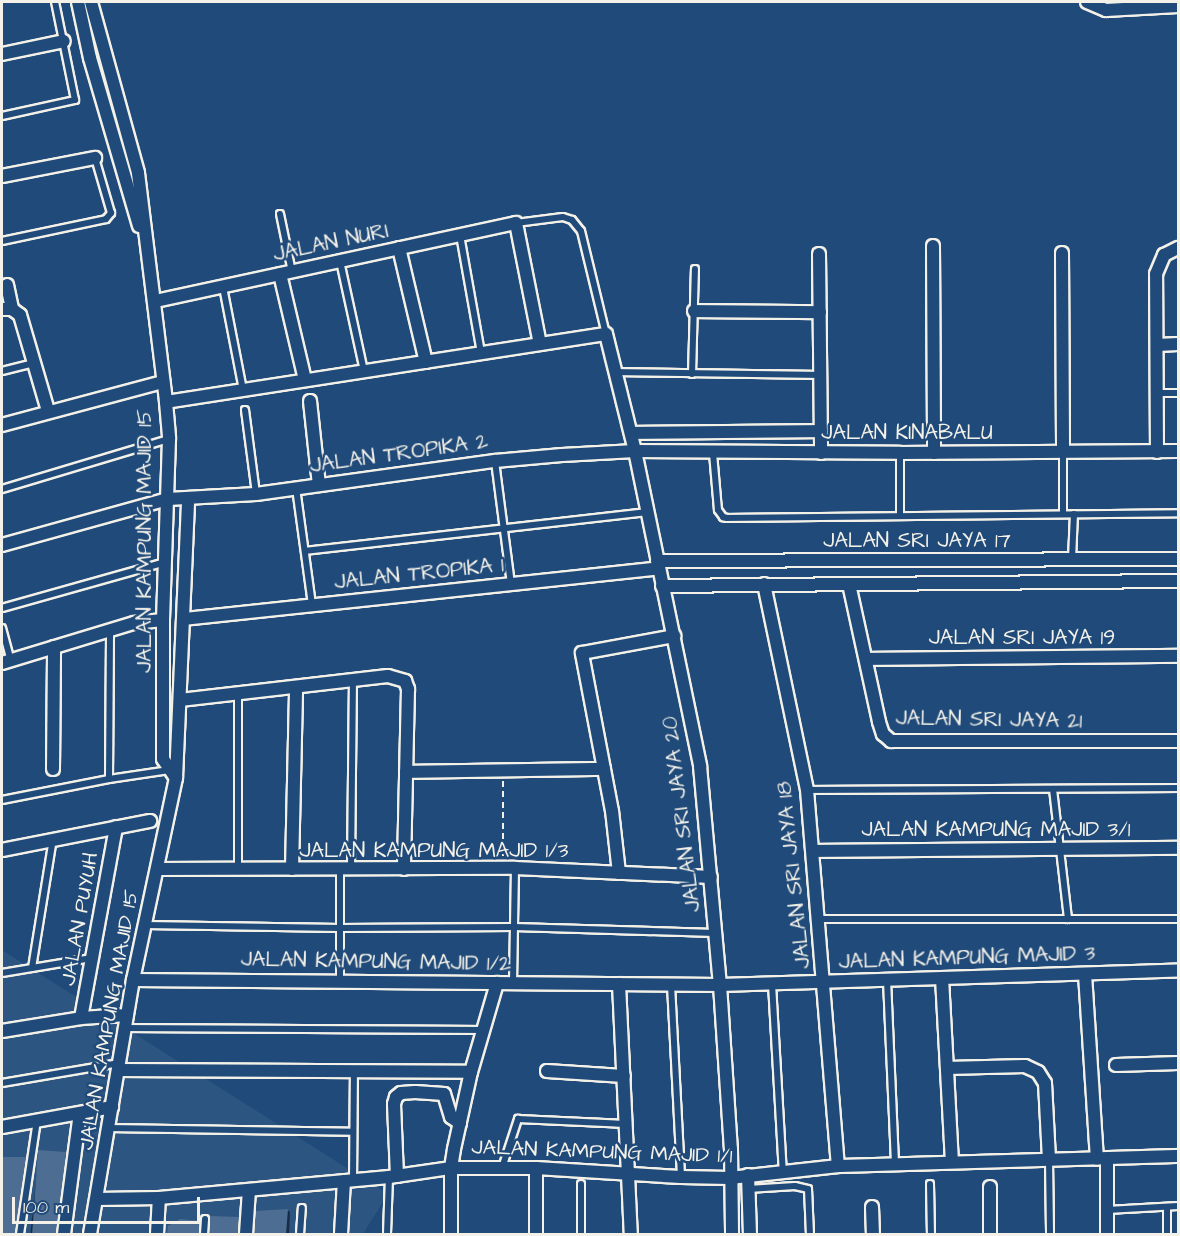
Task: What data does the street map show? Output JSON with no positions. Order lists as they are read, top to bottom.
{
  "streets": {
    "street": [
      "JALAN NURI",
      "JALAN KINABALU",
      "JALAN TROPIKA 2",
      "JALAN KAMPUNG MAJID 15",
      "JALAN SRI JAYA 17",
      "JALAN TROPIKA 1",
      "JALAN SRI JAYA 19",
      "JALAN SRI JAYA 21",
      "JALAN SRI JAYA 20",
      "JALAN KAMPUNG MAJID 3/1",
      "JALAN KAMPUNG MAJID 1/3",
      "JALAN SRI JAYA 18",
      "JALAN PUYUH",
      "JALAN KAMPUNG MAJID 3",
      "JALAN KAMPUNG MAJID 1/2",
      "JALAN KAMPUNG MAJID 1/1"
    ]
  },
  "crossings": [
    ["JALAN NURI", "JALAN KAMPUNG MAJID 15"],
    ["JALAN KINABALU", "JALAN TROPIKA 2"],
    ["JALAN KINABALU", "JALAN SRI JAYA 20"],
    ["JALAN TROPIKA 2", "JALAN KAMPUNG MAJID 15"],
    ["JALAN TROPIKA 2", "JALAN SRI JAYA 20"],
    ["JALAN KAMPUNG MAJID 15", "JALAN TROPIKA 1"],
    ["JALAN KAMPUNG MAJID 15", "JALAN KAMPUNG MAJID 1/3"],
    ["JALAN KAMPUNG MAJID 15", "JALAN KAMPUNG MAJID 1/2"],
    ["JALAN KAMPUNG MAJID 15", "JALAN KAMPUNG MAJID 1/1"],
    ["JALAN SRI JAYA 17", "JALAN TROPIKA 1"],
    ["JALAN SRI JAYA 17", "JALAN SRI JAYA 21"],
    ["JALAN SRI JAYA 17", "JALAN SRI JAYA 20"],
    ["JALAN SRI JAYA 17", "JALAN SRI JAYA 18"],
    ["JALAN TROPIKA 1", "JALAN SRI JAYA 20"],
    ["JALAN SRI JAYA 19", "JALAN SRI JAYA 21"],
    ["JALAN SRI JAYA 20", "JALAN KAMPUNG MAJID 1/3"],
    ["JALAN SRI JAYA 20", "JALAN KAMPUNG MAJID 3"],
    ["JALAN SRI JAYA 20", "JALAN KAMPUNG MAJID 1/2"],
    ["JALAN SRI JAYA 20", "JALAN KAMPUNG MAJID 1/1"],
    ["JALAN KAMPUNG MAJID 3/1", "JALAN SRI JAYA 18"],
    ["JALAN SRI JAYA 18", "JALAN KAMPUNG MAJID 3"],
    ["JALAN SRI JAYA 18", "JALAN KAMPUNG MAJID 1/1"],
    ["JALAN KAMPUNG MAJID 3", "JALAN KAMPUNG MAJID 1/2"]
  ],
  "scale_bar": "100 m"
}
